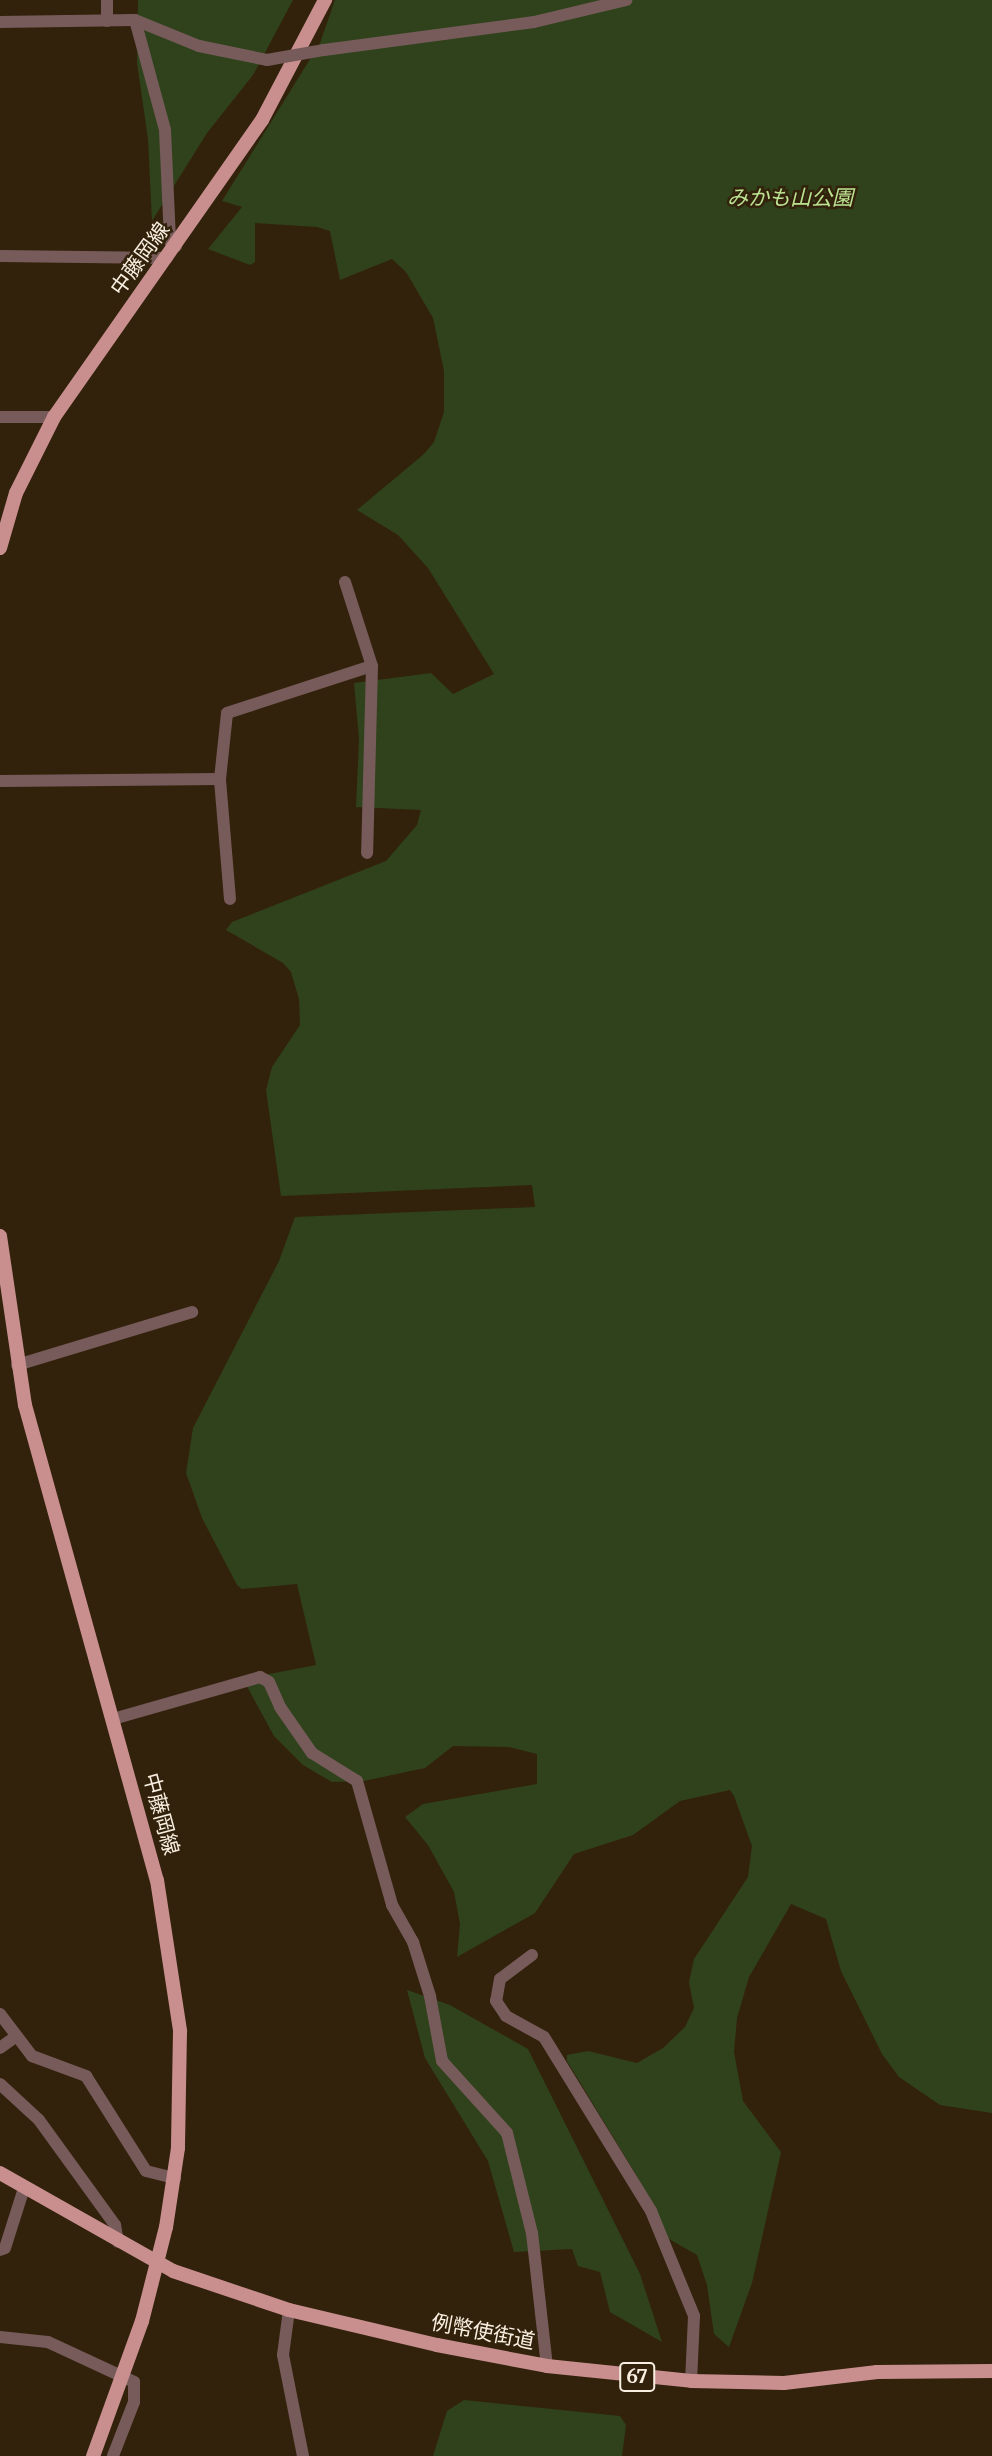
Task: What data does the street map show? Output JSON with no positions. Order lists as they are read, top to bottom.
{
  "streets": {
    "main road": ["中藤岡線", "例幣使街道", "67"]
  },
  "crossings": [
    ["中藤岡線", "例幣使街道"]
  ],
  "parks": ["みかも山公園"]
}
